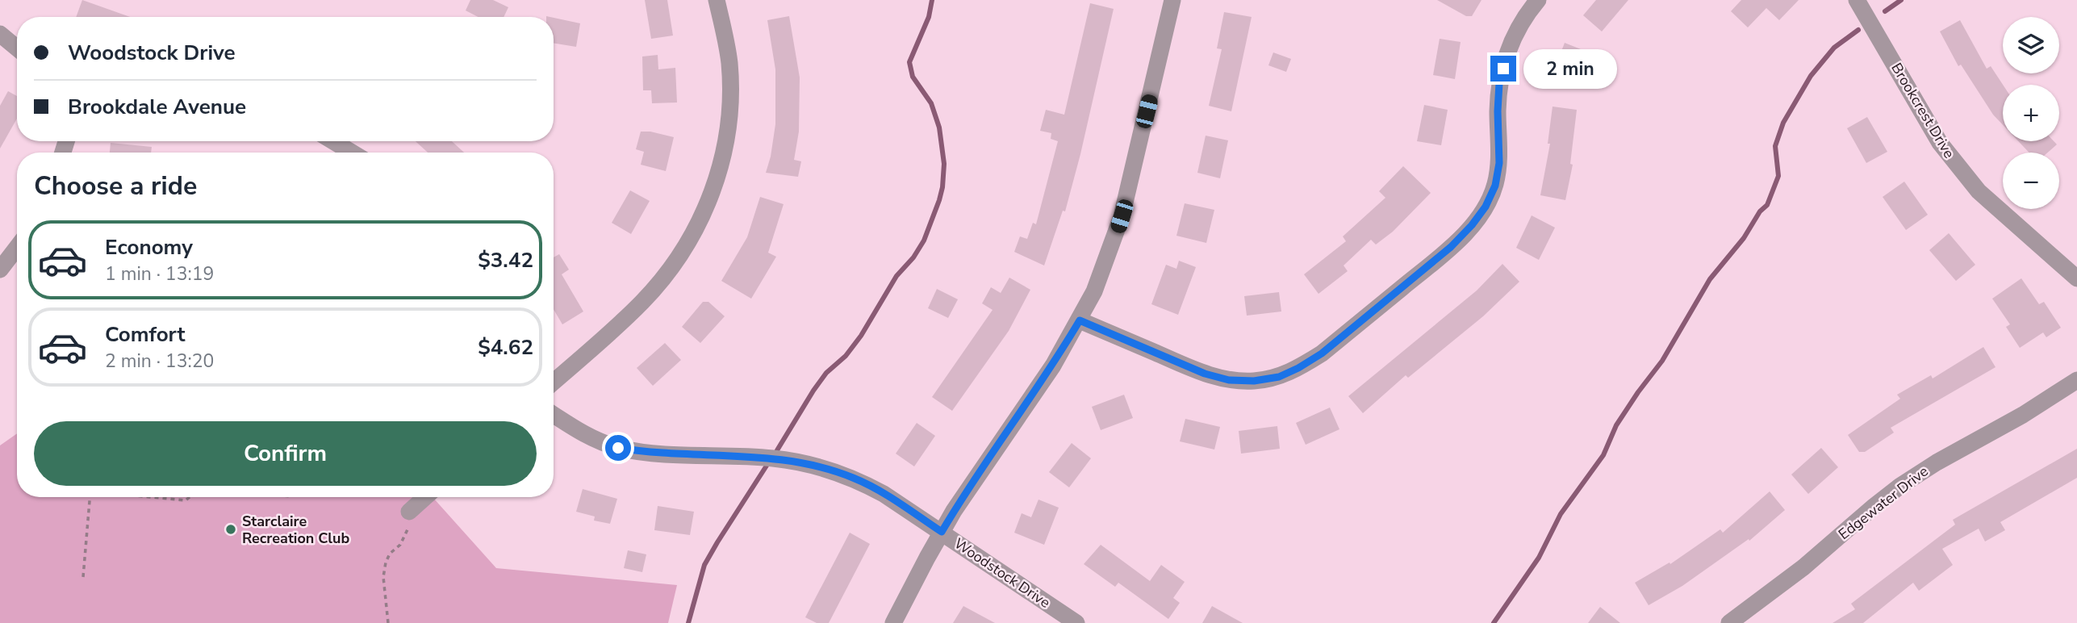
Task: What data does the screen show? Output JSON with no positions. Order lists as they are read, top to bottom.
{
  "streets": {
    "street": ["Brookcrest Drive", "Edgewater Drive", "Woodstock Drive"]
  },
  "places": ["Starclaire Recreation Club"],
  "page": {
    "map_buttons": ["+", "−"],
    "banner": ["Woodstock Drive", "Brookdale Avenue"],
    "bubble": "2 min",
    "heading": "Choose a ride",
    "list": [
      {
        "name": "Economy",
        "note": "1 min · 13:19",
        "value": "$3.42"
      },
      {
        "name": "Comfort",
        "note": "2 min · 13:20",
        "value": "$4.62"
      }
    ],
    "buttons": "Confirm"
  }
}
